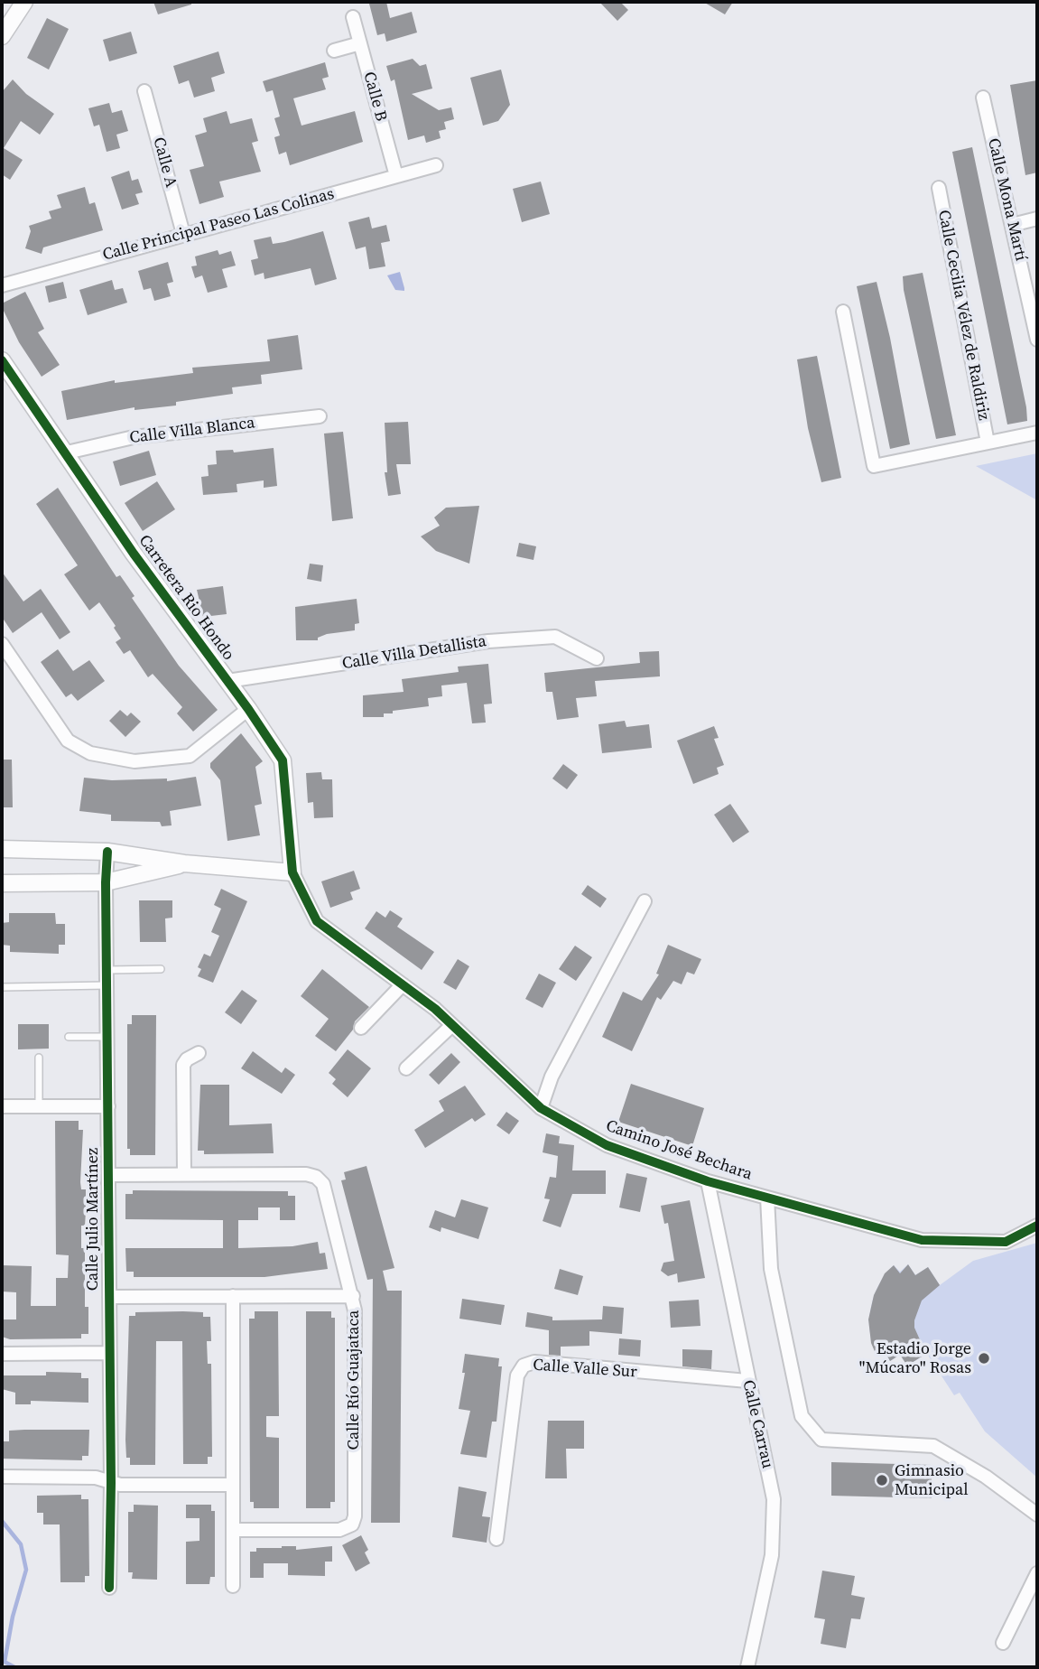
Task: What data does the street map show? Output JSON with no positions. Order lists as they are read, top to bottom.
{
  "streets": {
    "street": [
      "Calle B",
      "Calle A",
      "Calle Mona Martí",
      "Calle Principal Paseo Las Colinas",
      "Calle Cecilia Vélez de Raldiriz",
      "Calle Villa Blanca",
      "Carretera Rio Hondo",
      "Calle Villa Detallista",
      "Camino José Bechara",
      "Calle Julio Martínez",
      "Calle Valle Sur",
      "Calle Río Guajataca",
      "Calle Carrau"
    ]
  },
  "crossings": [
    ["Calle B", "Calle Principal Paseo Las Colinas"],
    ["Calle A", "Calle Principal Paseo Las Colinas"],
    ["Calle Villa Blanca", "Carretera Rio Hondo"],
    ["Carretera Rio Hondo", "Calle Villa Detallista"],
    ["Carretera Rio Hondo", "Camino José Bechara"],
    ["Camino José Bechara", "Calle Carrau"],
    ["Calle Julio Martínez", "Calle Río Guajataca"],
    ["Calle Valle Sur", "Calle Carrau"]
  ],
  "places": ["Estadio Jorge ''Múcaro'' Rosas", "Gimnasio Municipal"]
}
